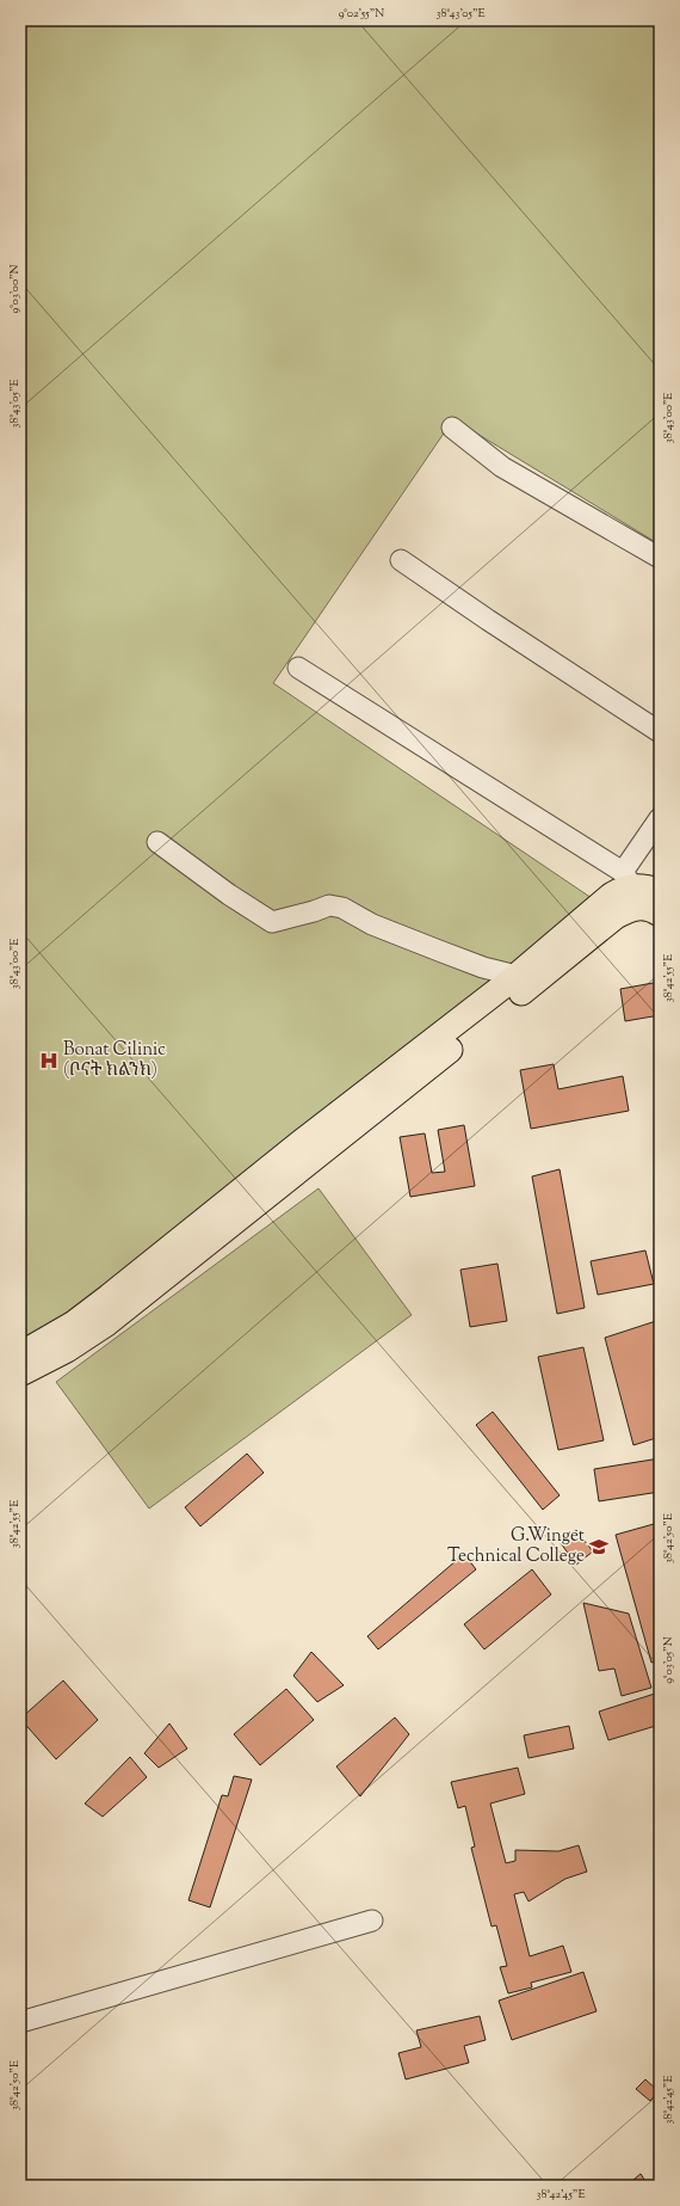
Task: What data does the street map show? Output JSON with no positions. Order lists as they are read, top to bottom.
{
  "places": {
    "hospital": ["Bonat Cilinic (ቦናት ክልንክ)"],
    "school or university": ["G.Winget Technical College"]
  },
  "coordinates": [
    "9°02'55\"N",
    "38°43'05\"E",
    "9°03'00\"N",
    "38°43'00\"E",
    "38°42'55\"E",
    "38°42'50\"E",
    "9°03'05\"N",
    "38°42'45\"E"
  ]
}
